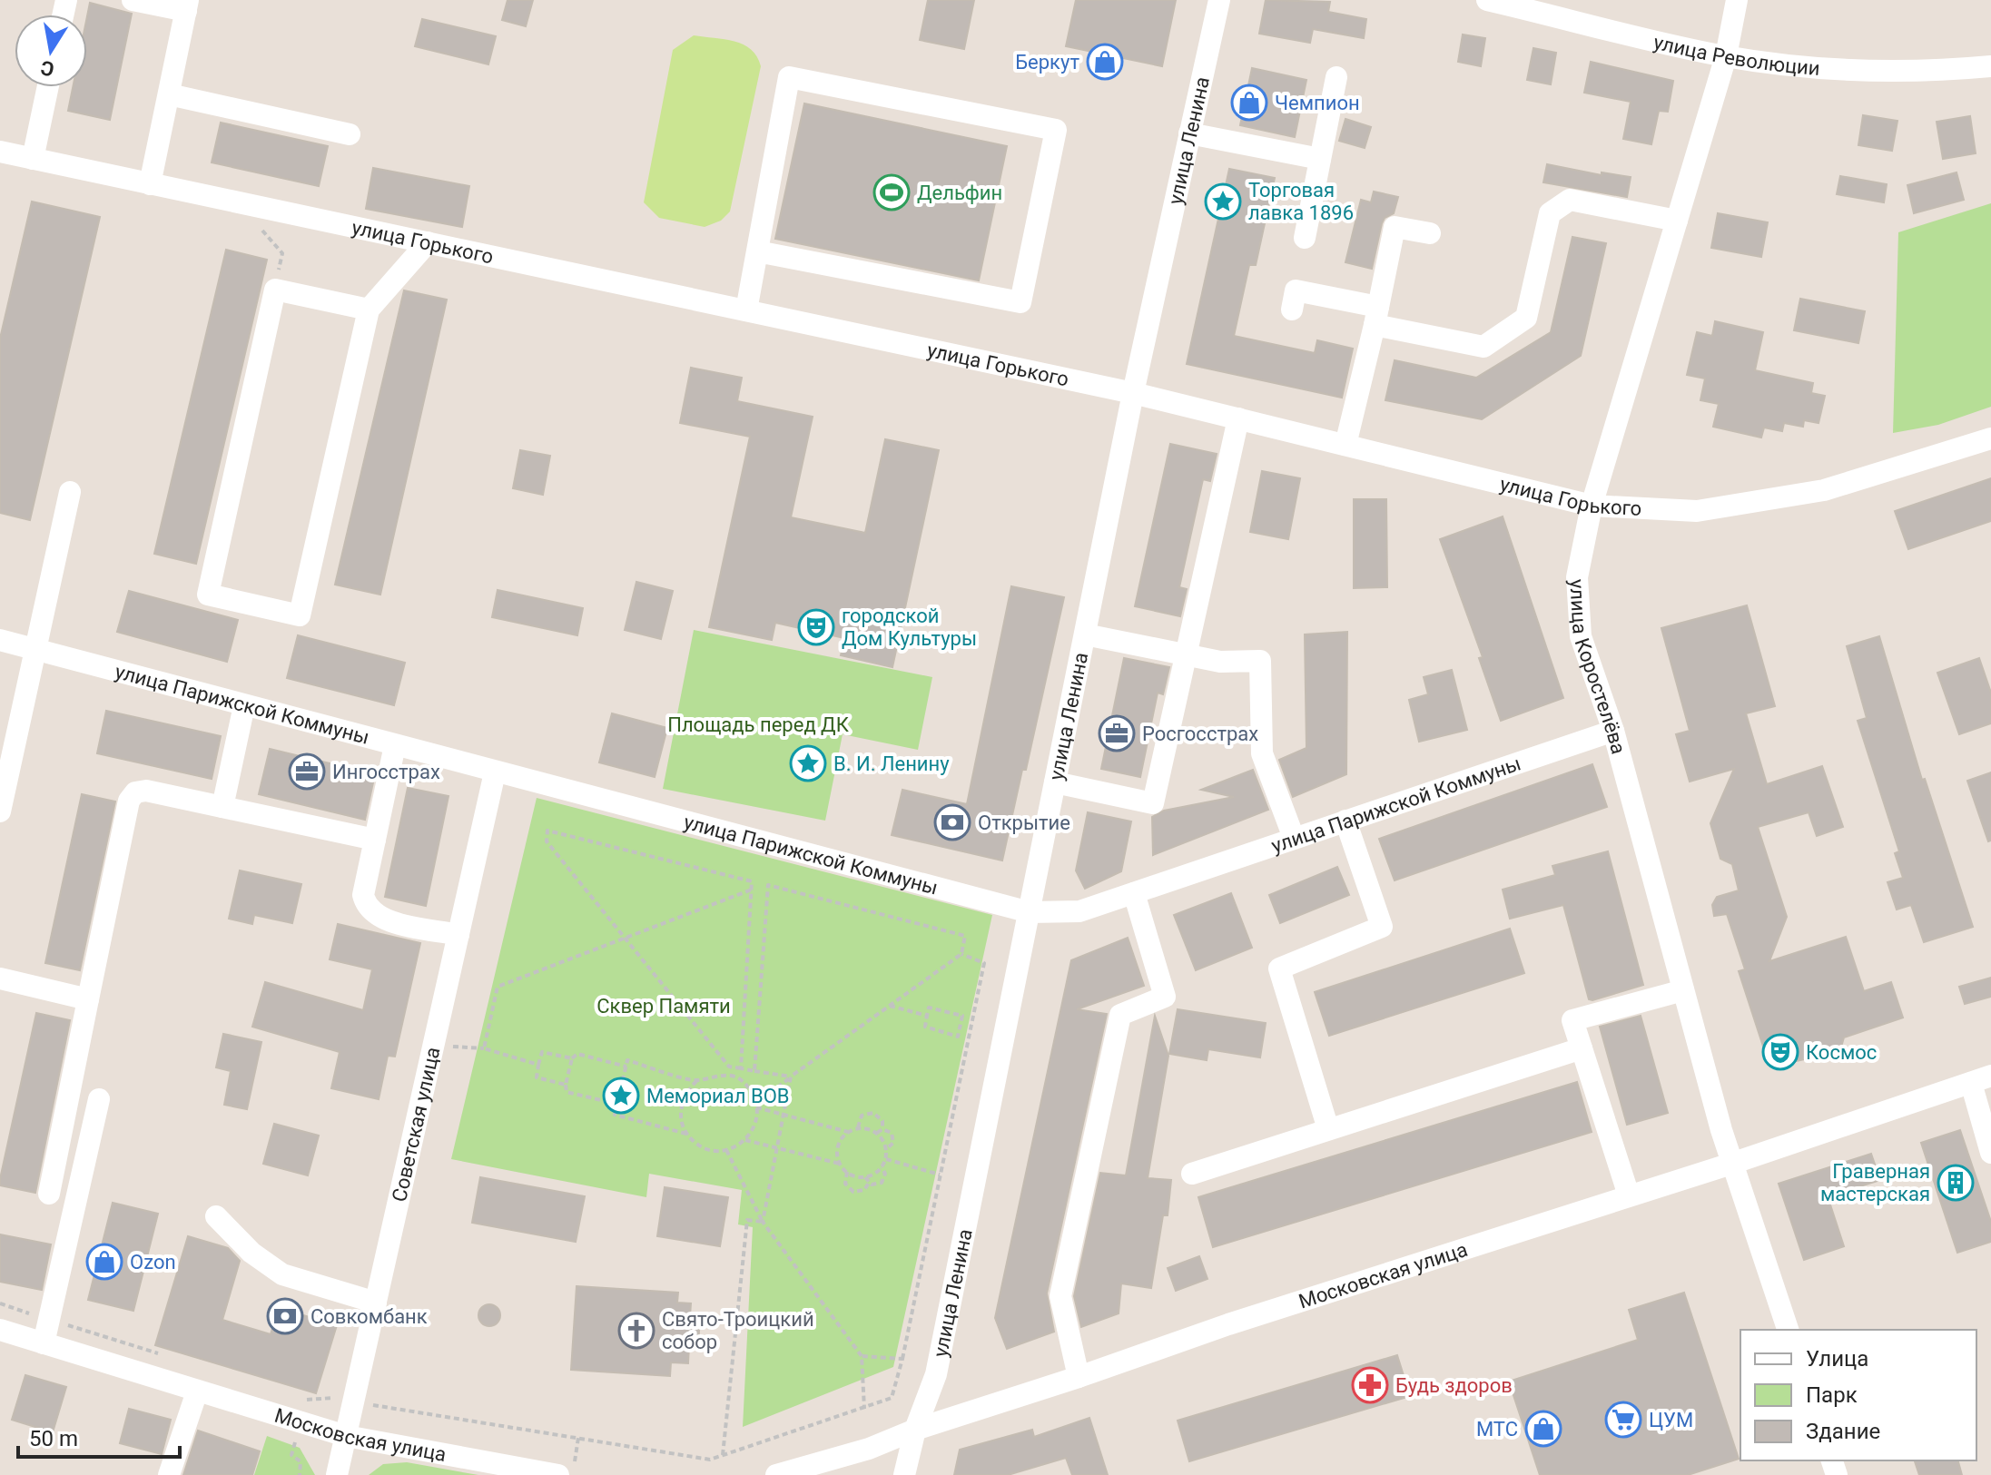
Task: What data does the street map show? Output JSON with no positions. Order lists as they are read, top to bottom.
{
  "streets": {
    "street": [
      "улица Революции",
      "улица Ленина",
      "улица Горького",
      "улица Коростелёва",
      "улица Парижской Коммуны",
      "Советская улица",
      "Московская улица"
    ]
  },
  "crossings": [
    ["улица Революции", "улица Коростелёва"],
    ["улица Ленина", "улица Горького"],
    ["улица Ленина", "улица Парижской Коммуны"],
    ["улица Ленина", "Московская улица"],
    ["улица Горького", "улица Коростелёва"],
    ["улица Коростелёва", "улица Парижской Коммуны"],
    ["улица Коростелёва", "Московская улица"],
    ["улица Парижской Коммуны", "Советская улица"],
    ["Советская улица", "Московская улица"]
  ],
  "parks": ["Площадь перед ДК", "Сквер Памяти"],
  "places": {
    "shop": [
      "Беркут",
      "Чемпион",
      "Ozon",
      "МТС"
    ],
    "sports": ["Дельфин"],
    "place": ["Торговая лавка 1896", "В. И. Ленину", "Мемориал ВОВ"],
    "theatre": ["городской Дом Культуры", "Космос"],
    "office": ["Росгосстрах", "Ингосстрах"],
    "bank": ["Открытие", "Совкомбанк"],
    "building": ["Граверная мастерская"],
    "church": ["Свято-Троицкий собор"],
    "pharmacy": ["Будь здоров"],
    "supermarket": ["ЦУМ"]
  },
  "legend": ["Улица", "Парк", "Здание"],
  "scale_bar": "50 m",
  "north": "bottom"
}
